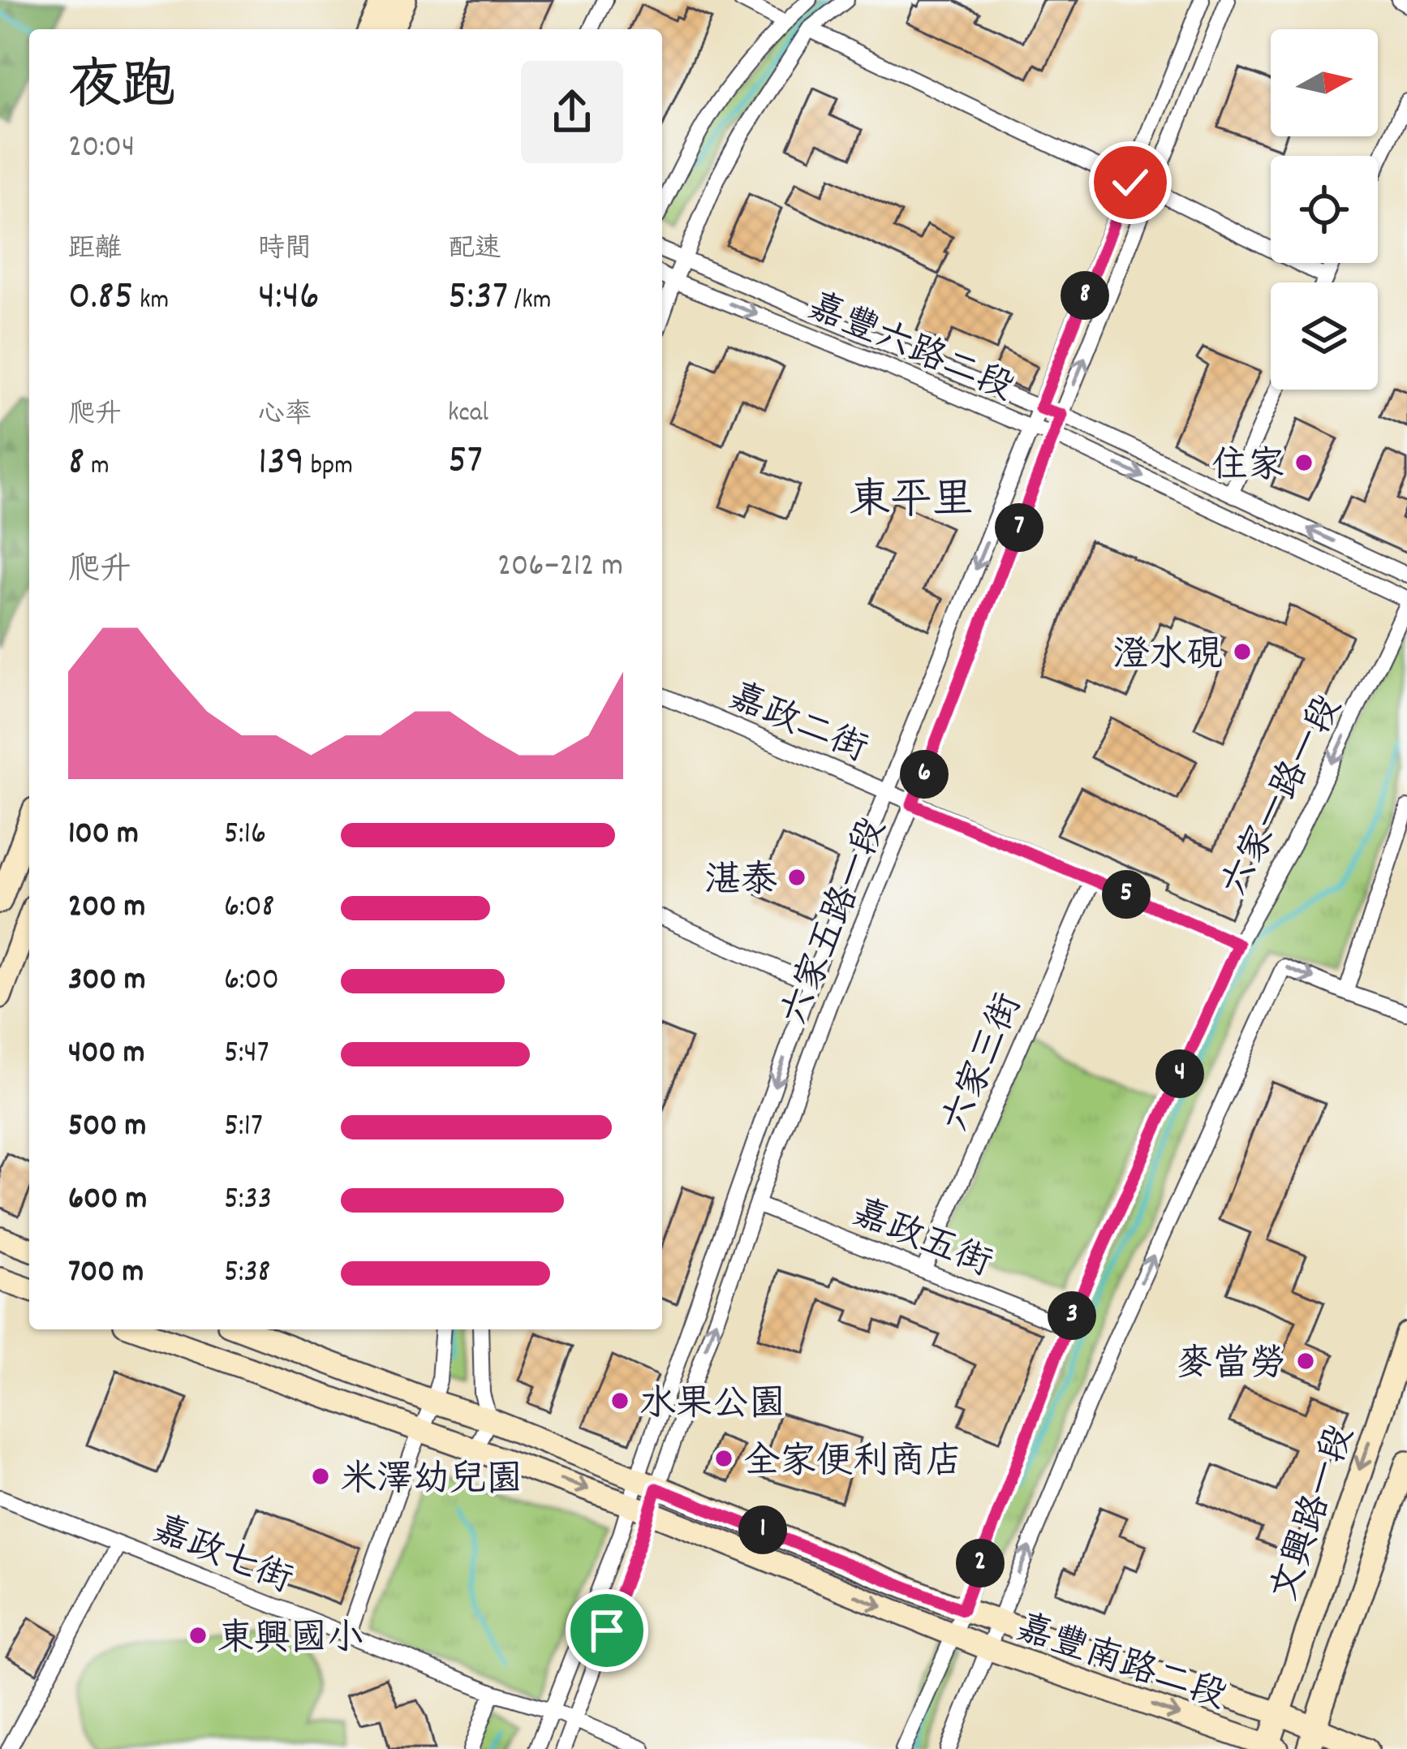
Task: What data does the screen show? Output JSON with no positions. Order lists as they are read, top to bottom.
{
  "streets": {
    "street": [
      "嘉豐六路二段",
      "嘉政二街",
      "六家一路一段",
      "六家五路一段",
      "六家三街",
      "嘉政五街",
      "文興路一段",
      "嘉政七街",
      "嘉豐南路二段"
    ]
  },
  "crossings": [
    ["嘉豐六路二段", "六家一路一段"],
    ["嘉豐六路二段", "六家五路一段"],
    ["嘉政二街", "六家一路一段"],
    ["嘉政二街", "六家五路一段"],
    ["嘉政二街", "六家三街"],
    ["六家一路一段", "嘉政五街"],
    ["六家一路一段", "嘉豐南路二段"],
    ["六家五路一段", "嘉政五街"],
    ["六家五路一段", "嘉豐南路二段"],
    ["六家三街", "嘉政五街"],
    ["文興路一段", "嘉豐南路二段"]
  ],
  "districts": ["東平里"],
  "places": [
    "住家",
    "澄水硯",
    "湛泰",
    "麥當勞",
    "水果公園",
    "全家便利商店",
    "米澤幼兒園",
    "東興國小"
  ],
  "north": "right",
  "page": {
    "heading": ["夜跑", "20:04"],
    "stats": [
      ["距離", "0.85 km"],
      ["時間", "4:46"],
      ["配速", "5:37 /km"],
      ["爬升", "8 m"],
      ["心率", "139 bpm"],
      ["kcal", "57"]
    ],
    "pins": [
      "8",
      "7",
      "6",
      "5",
      "4",
      "3",
      "1",
      "2"
    ],
    "chart": ["爬升", "206–212 m"],
    "list": [
      {
        "name": "100 m",
        "note": "5:16"
      },
      {
        "name": "200 m",
        "note": "6:08"
      },
      {
        "name": "300 m",
        "note": "6:00"
      },
      {
        "name": "400 m",
        "note": "5:47"
      },
      {
        "name": "500 m",
        "note": "5:17"
      },
      {
        "name": "600 m",
        "note": "5:33"
      },
      {
        "name": "700 m",
        "note": "5:38"
      }
    ]
  }
}
